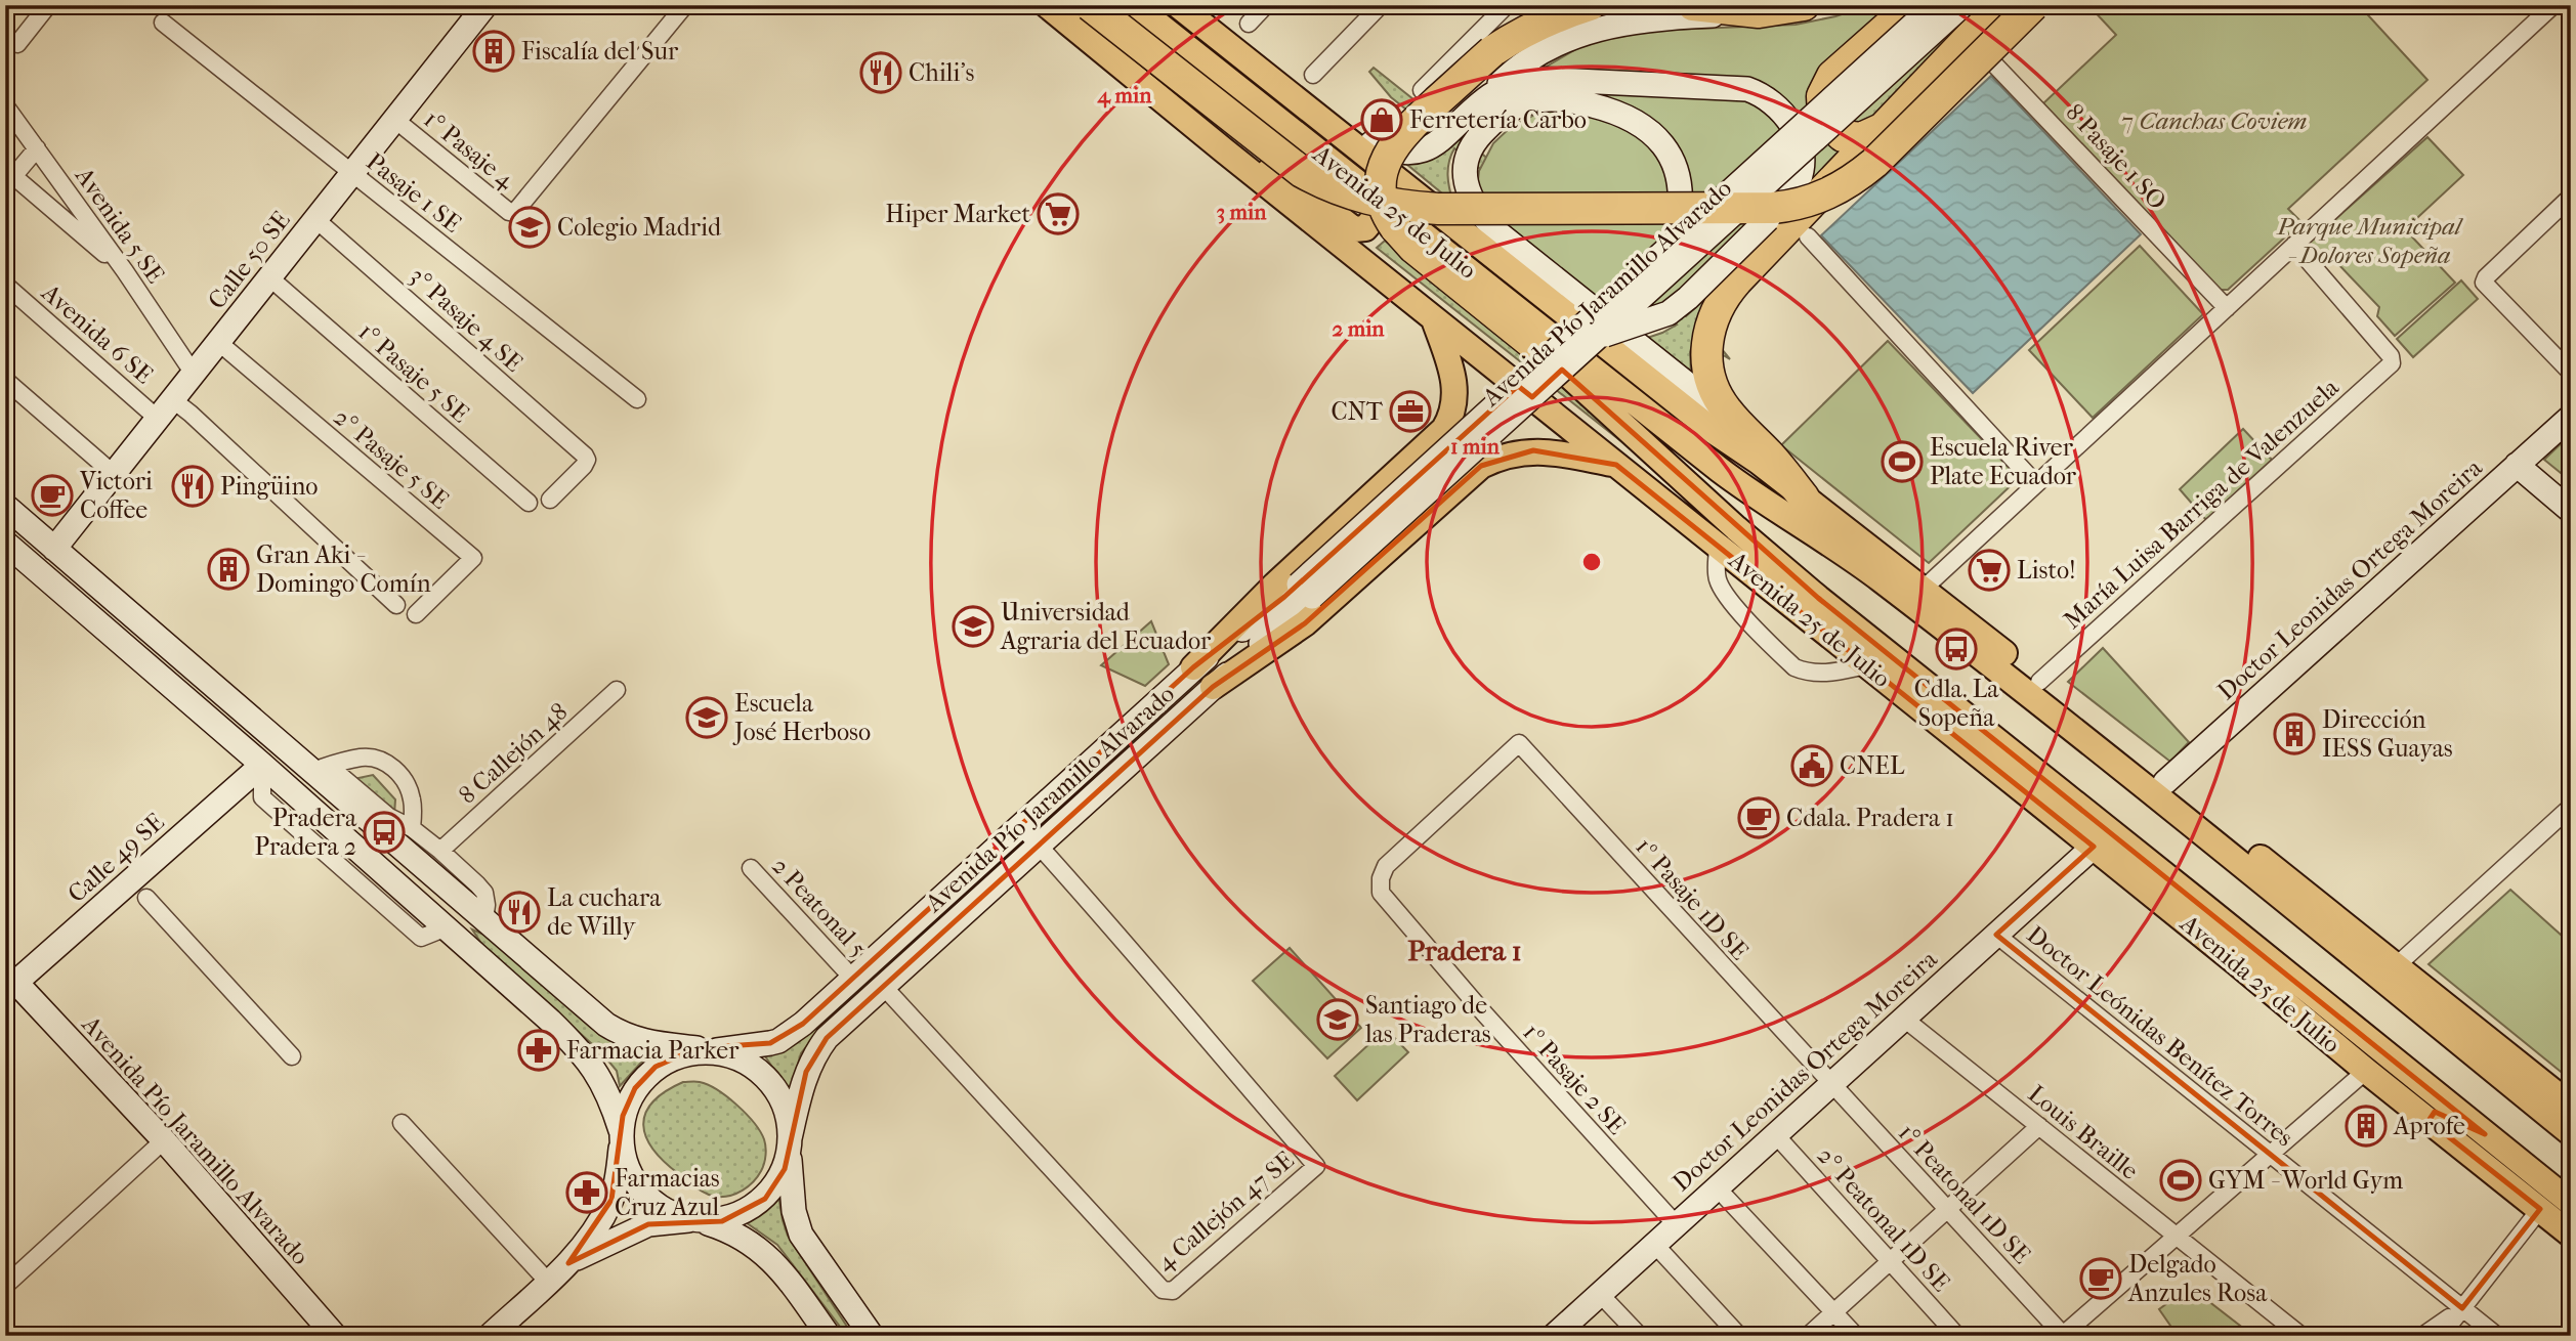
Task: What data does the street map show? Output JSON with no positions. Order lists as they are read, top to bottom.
{
  "streets": {
    "main road": [
      "Avenida 25 de Julio",
      "Calle 50 SE",
      "Avenida Pío Jaramillo Alvarado",
      "Doctor Leonidas Ortega Moreira",
      "Calle 49 SE"
    ],
    "street": [
      "1° Pasaje 4",
      "8 Pasaje 1 SO",
      "Pasaje 1 SE",
      "Avenida 5 SE",
      "3° Pasaje 4 SE",
      "Avenida 6 SE",
      "1° Pasaje 5 SE",
      "2° Pasaje 5 SE",
      "María Luisa Barriga de Valenzuela",
      "8 Callejón 48",
      "1º Pasaje 1D SE",
      "2 Peatonal 5",
      "Doctor Leónidas Benítez Torres",
      "1º Pasaje 2 SE",
      "Louis Braille",
      "1° Peatonal 1D SE",
      "4 Callejón 47 SE",
      "2° Peatonal 1D SE"
    ]
  },
  "crossings": [
    ["1° Pasaje 4", "Calle 50 SE"],
    ["Pasaje 1 SE", "Calle 50 SE"],
    ["Avenida 25 de Julio", "María Luisa Barriga de Valenzuela"],
    ["Avenida 25 de Julio", "Doctor Leonidas Ortega Moreira"],
    ["Avenida 5 SE", "Calle 50 SE"],
    ["Calle 50 SE", "3° Pasaje 4 SE"],
    ["Calle 50 SE", "Avenida 6 SE"],
    ["Calle 50 SE", "1° Pasaje 5 SE"],
    ["Calle 50 SE", "2° Pasaje 5 SE"],
    ["Avenida Pío Jaramillo Alvarado", "Calle 49 SE"],
    ["Avenida Pío Jaramillo Alvarado", "2 Peatonal 5"],
    ["Avenida Pío Jaramillo Alvarado", "4 Callejón 47 SE"],
    ["Doctor Leonidas Ortega Moreira", "1º Pasaje 1D SE"],
    ["Doctor Leonidas Ortega Moreira", "Doctor Leónidas Benítez Torres"],
    ["Doctor Leonidas Ortega Moreira", "1º Pasaje 2 SE"],
    ["Doctor Leonidas Ortega Moreira", "Louis Braille"],
    ["Doctor Leonidas Ortega Moreira", "1° Peatonal 1D SE"],
    ["Doctor Leonidas Ortega Moreira", "2° Peatonal 1D SE"],
    ["1º Pasaje 1D SE", "1º Pasaje 2 SE"],
    ["1º Pasaje 1D SE", "1° Peatonal 1D SE"]
  ],
  "districts": ["Pradera 1"],
  "parks": ["7 Canchas Coviem", "Parque Municipal - Dolores Sopeña"],
  "places": {
    "building": [
      "Fiscalía del Sur",
      "Gran Aki - Domingo Comín",
      "Dirección IESS Guayas",
      "Aprofe"
    ],
    "restaurant": ["Chili's", "Pingüino", "La cuchara de Willy"],
    "shop": ["Ferretería Carbo"],
    "supermarket": ["Hiper Market", "Listo!"],
    "school or university": [
      "Colegio Madrid",
      "Universidad Agraria del Ecuador",
      "Escuela José Herboso",
      "Santiago de las Praderas"
    ],
    "office": ["CNT"],
    "sports": ["Escuela River Plate Ecuador", "GYM - World Gym"],
    "cafe": ["Victori Coffee", "Cdala. Pradera 1", "Delgado Anzules Rosa"],
    "bus stop": ["Cdla. La Sopeña", "Pradera Pradera 2"],
    "public building": ["CNEL"],
    "pharmacy": ["Farmacia Parker", "Farmacias Cruz Azul"]
  },
  "rings": [
    "4 min",
    "3 min",
    "2 min",
    "1 min"
  ]
}
